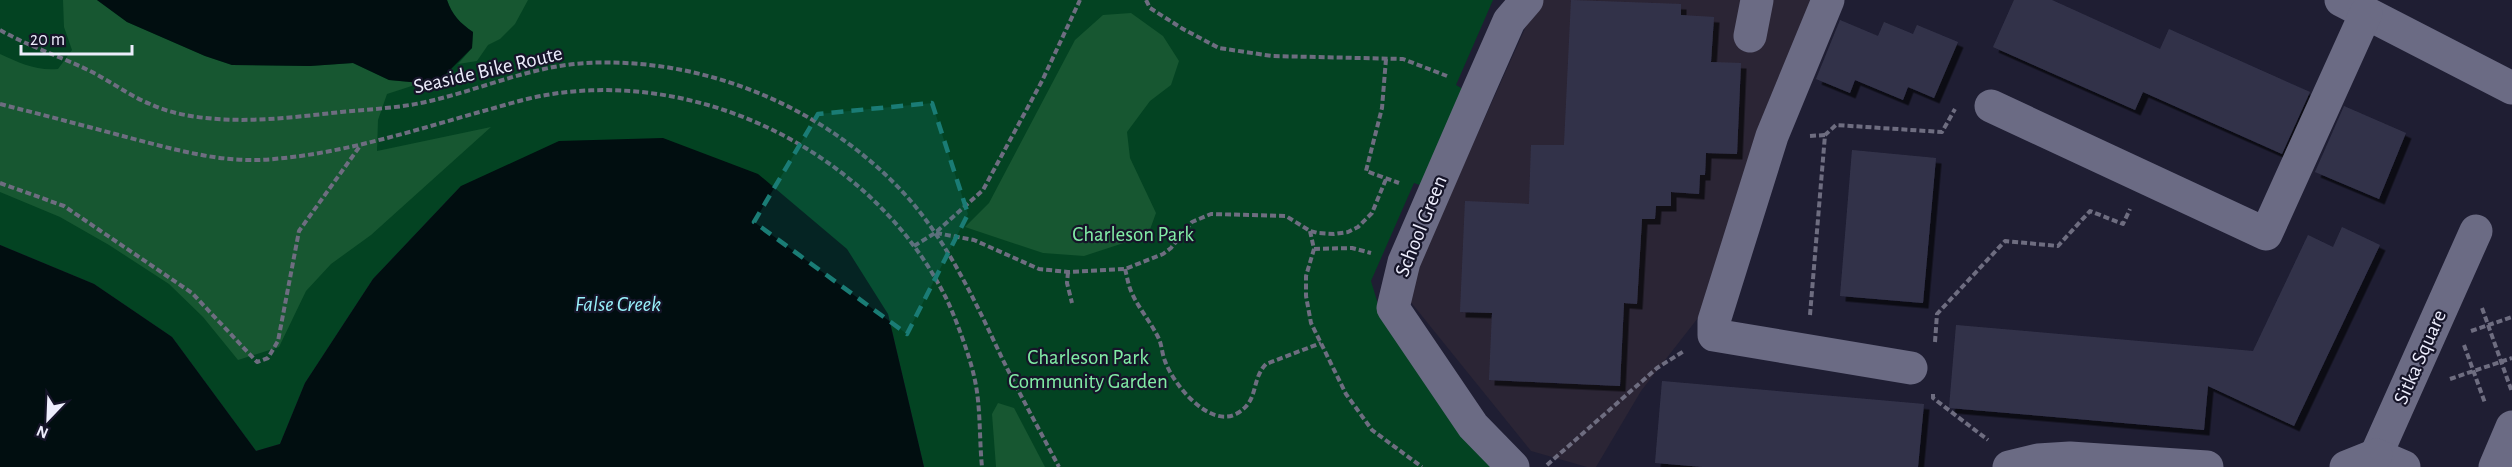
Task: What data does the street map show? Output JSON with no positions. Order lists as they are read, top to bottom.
{
  "streets": {
    "street": ["School Green", "Sitka Square"],
    "path": ["Seaside Bike Route"]
  },
  "water": ["False Creek"],
  "parks": ["Charleson Park", "Charleson Park Community Garden"],
  "scale_bar": "20 m",
  "north": "bottom left"
}
